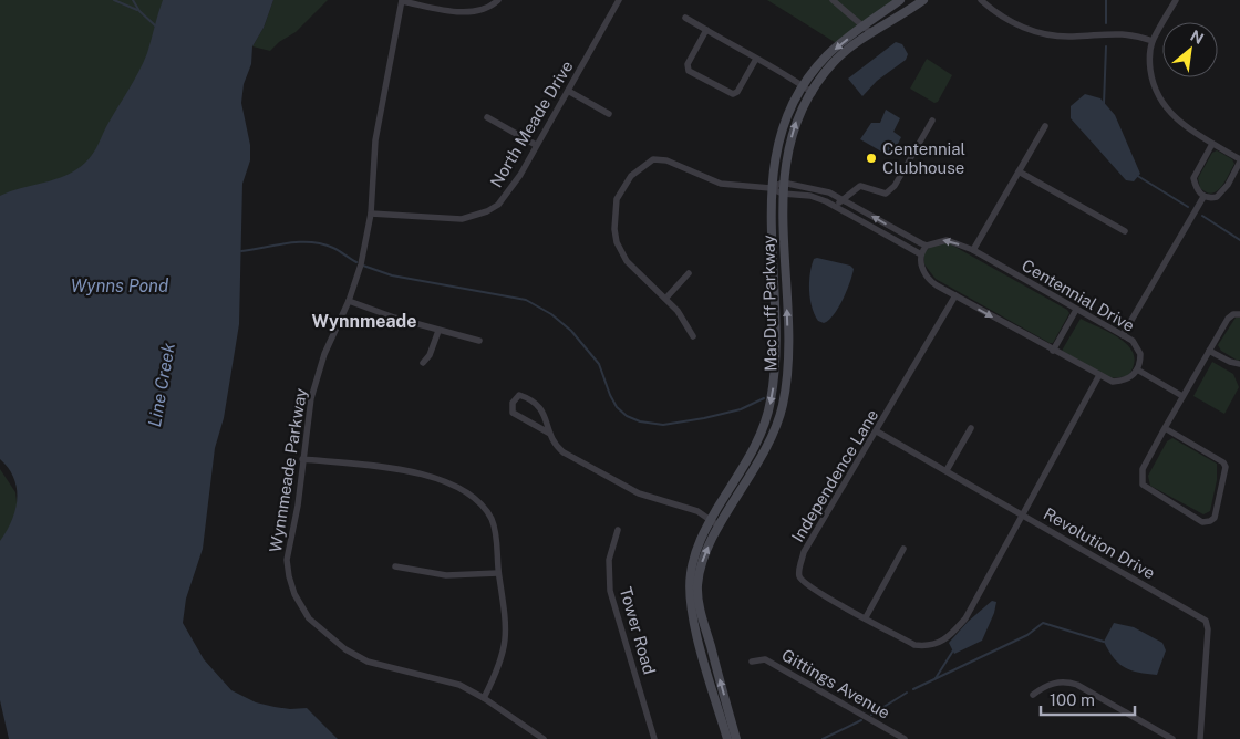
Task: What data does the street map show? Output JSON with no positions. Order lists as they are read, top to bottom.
{
  "streets": {
    "street": [
      "North Meade Drive",
      "Centennial Drive",
      "MacDuff Parkway",
      "Wynnmeade Parkway",
      "Independence Lane",
      "Revolution Drive",
      "Tower Road",
      "Gittings Avenue"
    ]
  },
  "crossings": [
    ["North Meade Drive", "Wynnmeade Parkway"],
    ["Independence Lane", "Revolution Drive"]
  ],
  "districts": ["Wynnmeade"],
  "water": ["Wynns Pond", "Line Creek"],
  "places": ["Centennial Clubhouse"],
  "scale_bar": "100 m",
  "north": "top right"
}
